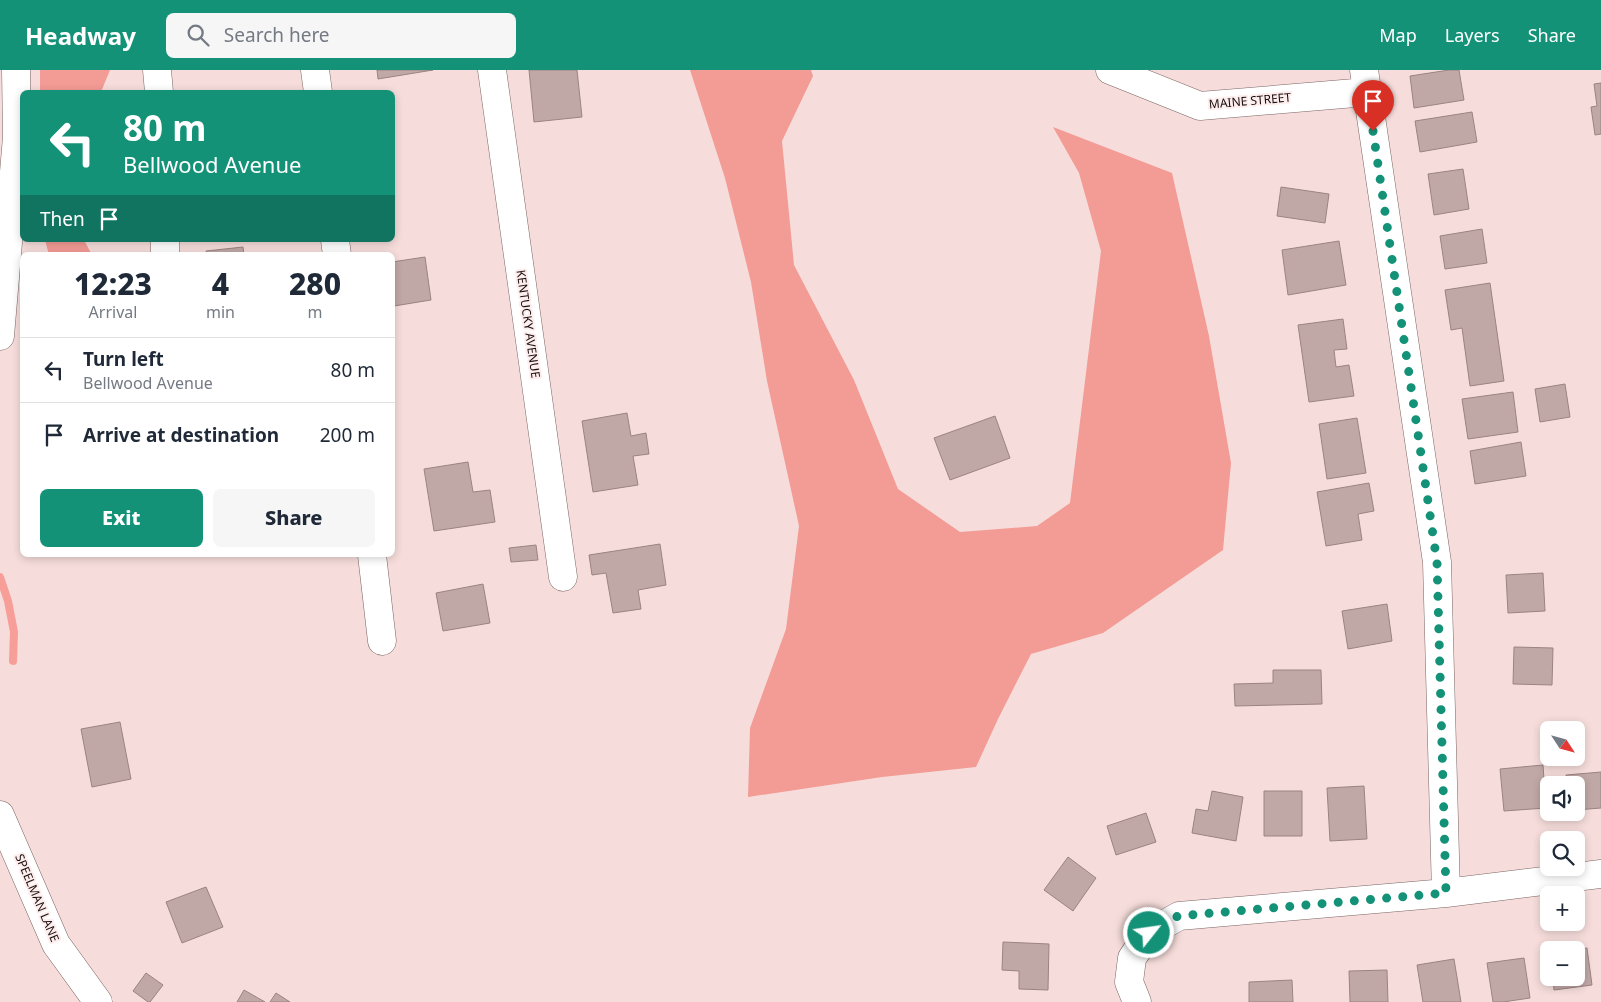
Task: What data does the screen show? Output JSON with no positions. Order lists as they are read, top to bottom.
{
  "streets": {
    "street": ["MAINE STREET", "KENTUCKY AVENUE", "SPEELMAN LANE"]
  },
  "north": "bottom right",
  "page": {
    "header": "Headway",
    "search": "Search here",
    "nav": ["Map", "Layers", "Share"],
    "turn": ["80 m", "Bellwood Avenue"],
    "then": "Then",
    "eta": [
      "12:23",
      "Arrival",
      "4",
      "min",
      "280",
      "m"
    ],
    "list": [
      {
        "name": "Turn left",
        "note": "Bellwood Avenue",
        "value": "80 m"
      },
      {
        "name": "Arrive at destination",
        "value": "200 m"
      }
    ],
    "buttons": ["Exit", "Share"],
    "map_buttons": ["+", "−"]
  }
}
